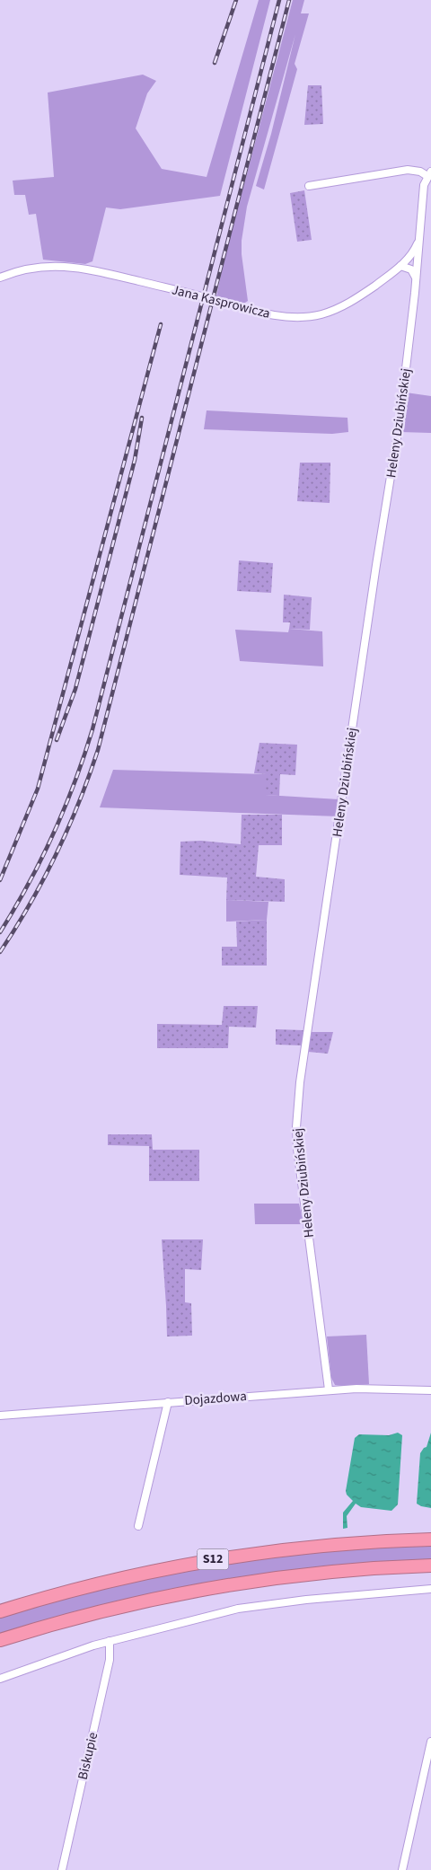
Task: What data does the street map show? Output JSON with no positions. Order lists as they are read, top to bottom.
{
  "streets": {
    "highway": ["S12"],
    "street": [
      "Jana Kasprowicza",
      "Heleny Dziubińskiej",
      "Dojazdowa",
      "Biskupie"
    ]
  },
  "crossings": [
    ["Jana Kasprowicza", "Heleny Dziubińskiej"],
    ["Heleny Dziubińskiej", "Dojazdowa"]
  ]
}
